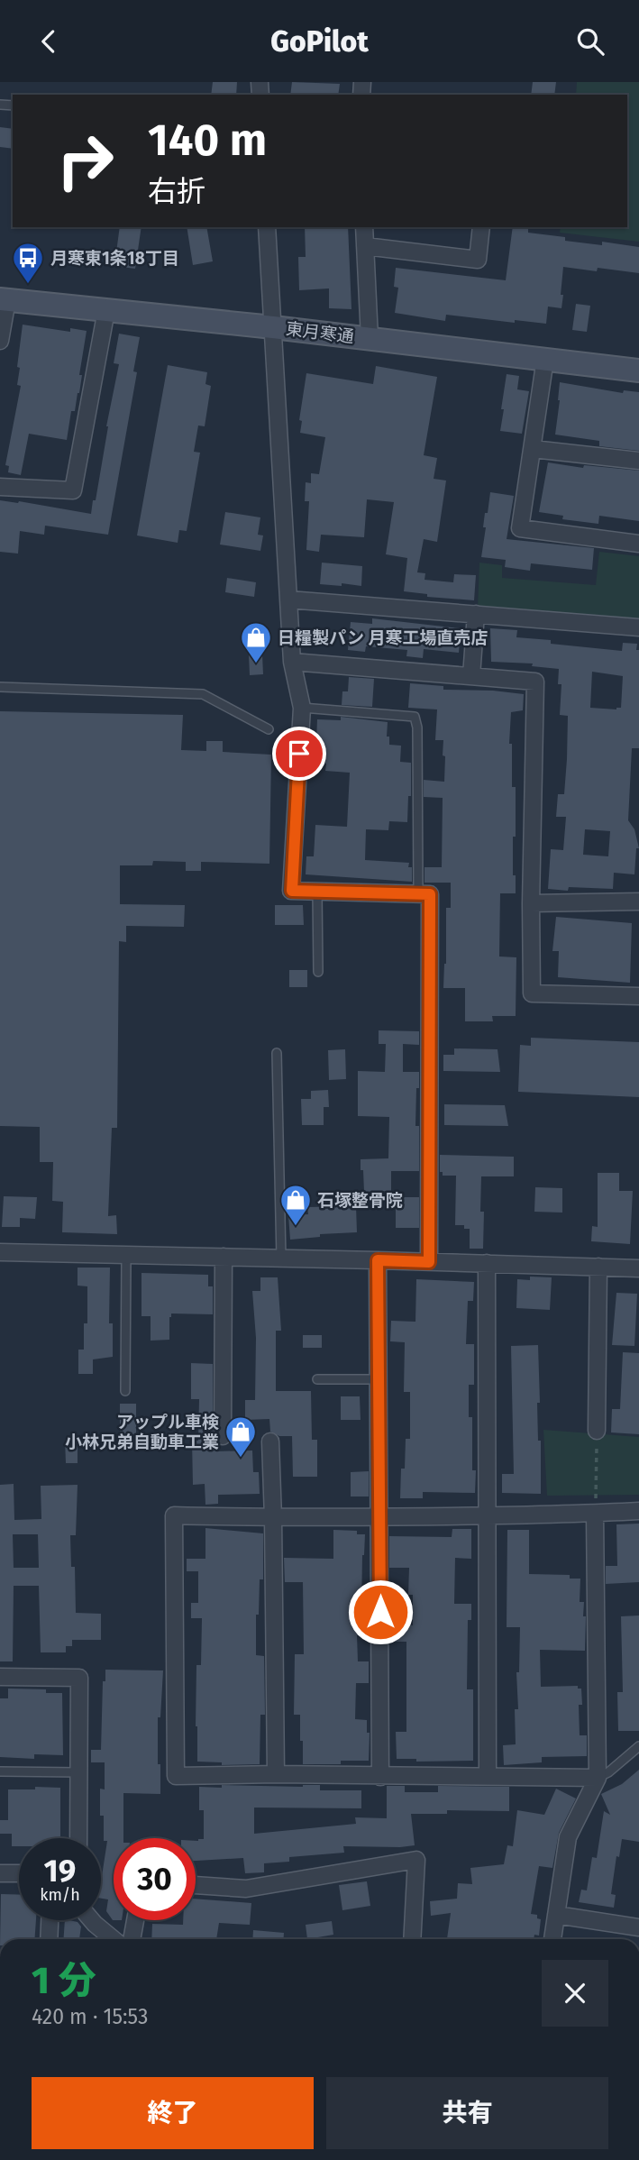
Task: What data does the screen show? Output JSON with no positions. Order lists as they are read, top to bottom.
{
  "streets": {
    "street": ["東月寒通"]
  },
  "places": {
    "bus stop": ["月寒東1条18丁目"],
    "shop": ["日糧製パン 月寒工場直売店", "石塚整骨院", "アップル車検 小林兄弟自動車工業"]
  },
  "page": {
    "header": "GoPilot",
    "turn": ["140 m", "右折"],
    "speed": "19 km/h",
    "limit": "30",
    "heading": ["1 分", "420 m · 15:53"],
    "buttons": ["終了", "共有"]
  }
}
